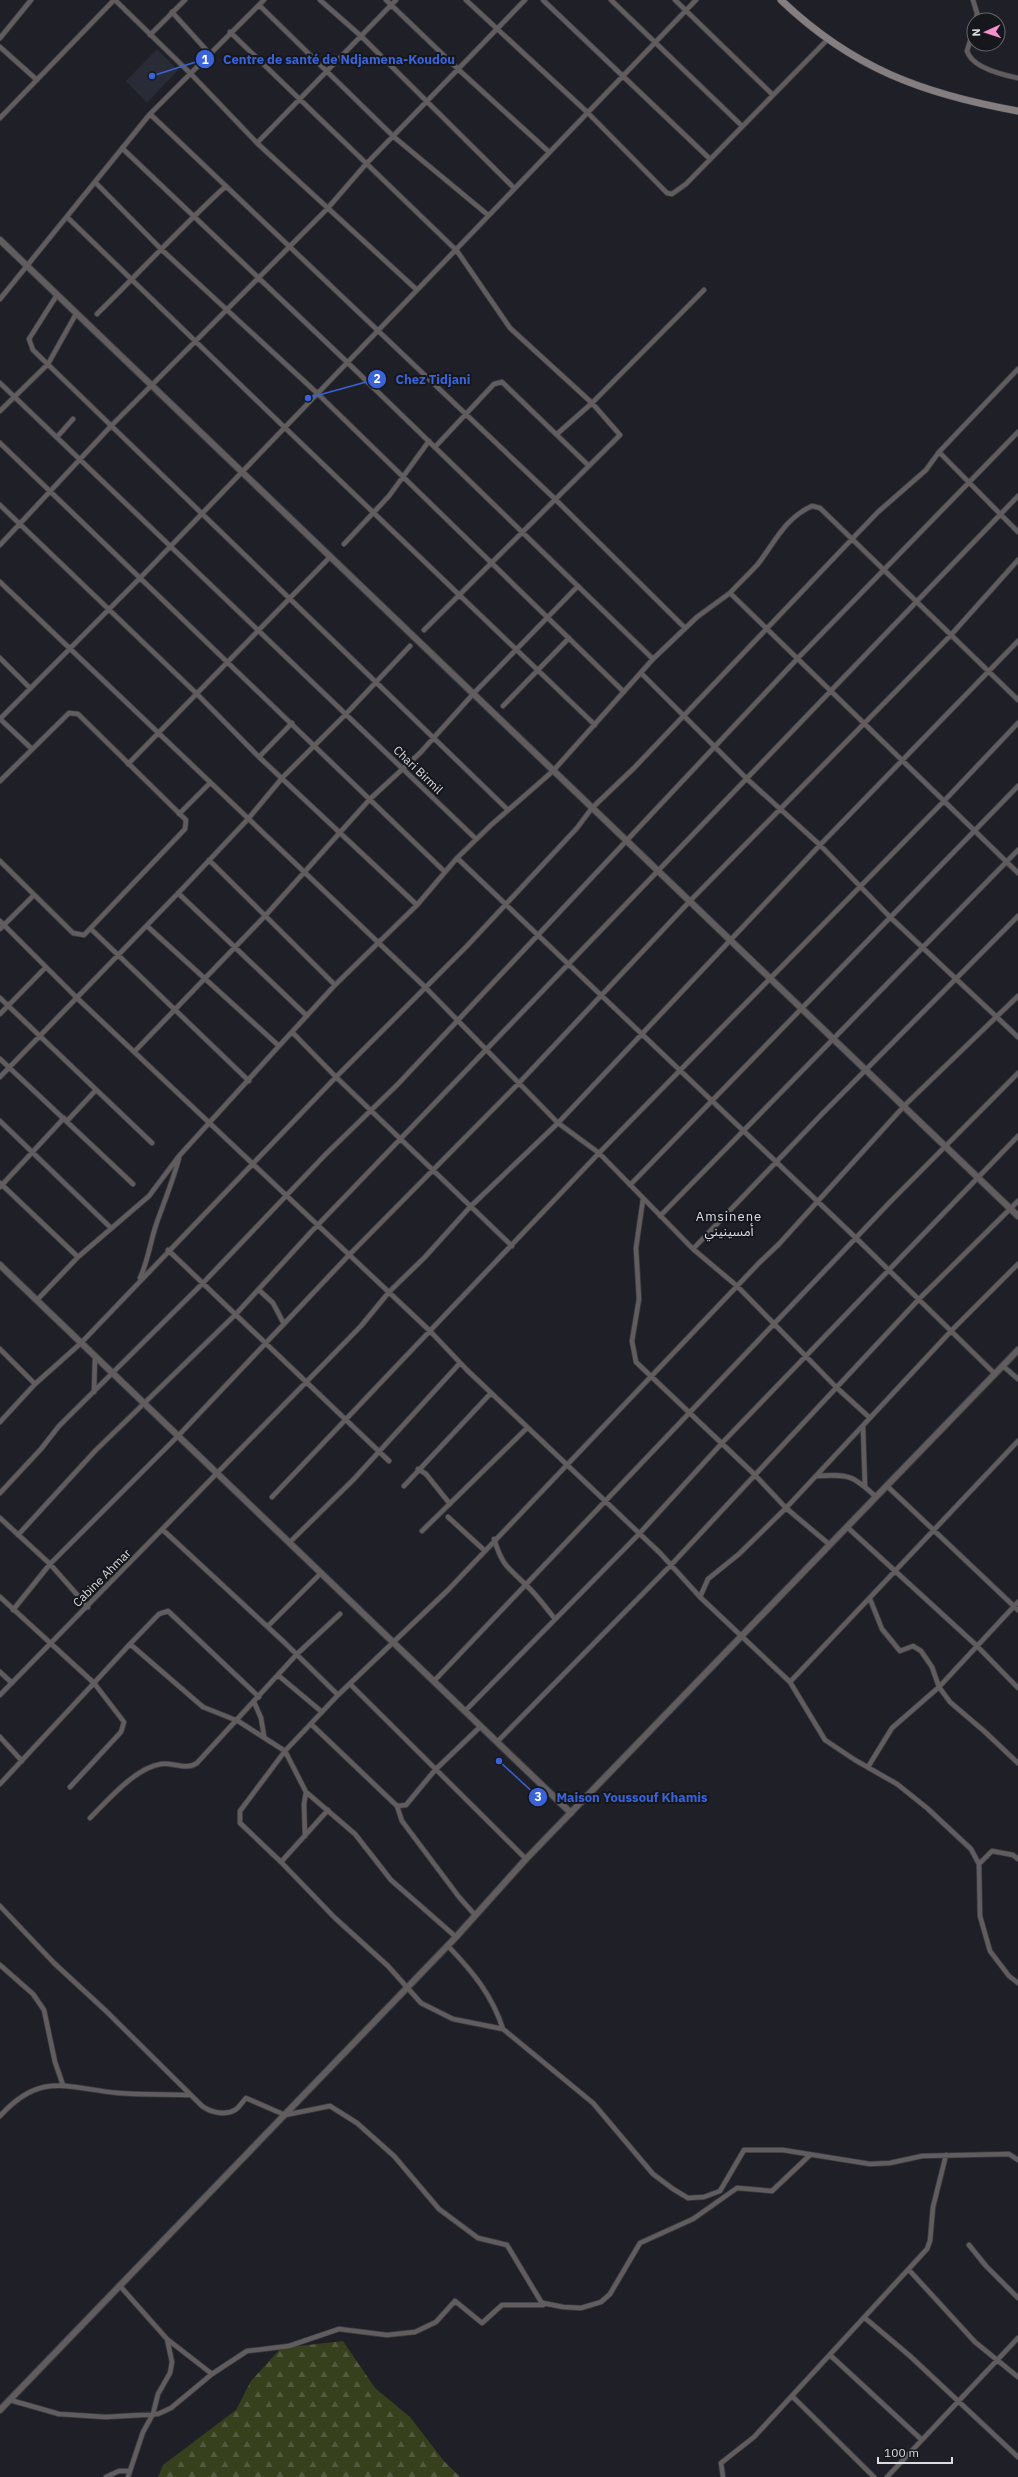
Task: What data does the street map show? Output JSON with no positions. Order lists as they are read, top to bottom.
{
  "streets": {
    "street": ["Chari Birmil", "Cabine Ahmar"]
  },
  "districts": ["Amsinene أمسينيني"],
  "places": ["Centre de santé de Ndjamena-Koudou", "Chez Tidjani", "Maison Youssouf Khamis"],
  "scale_bar": "100 m",
  "north": "left"
}
